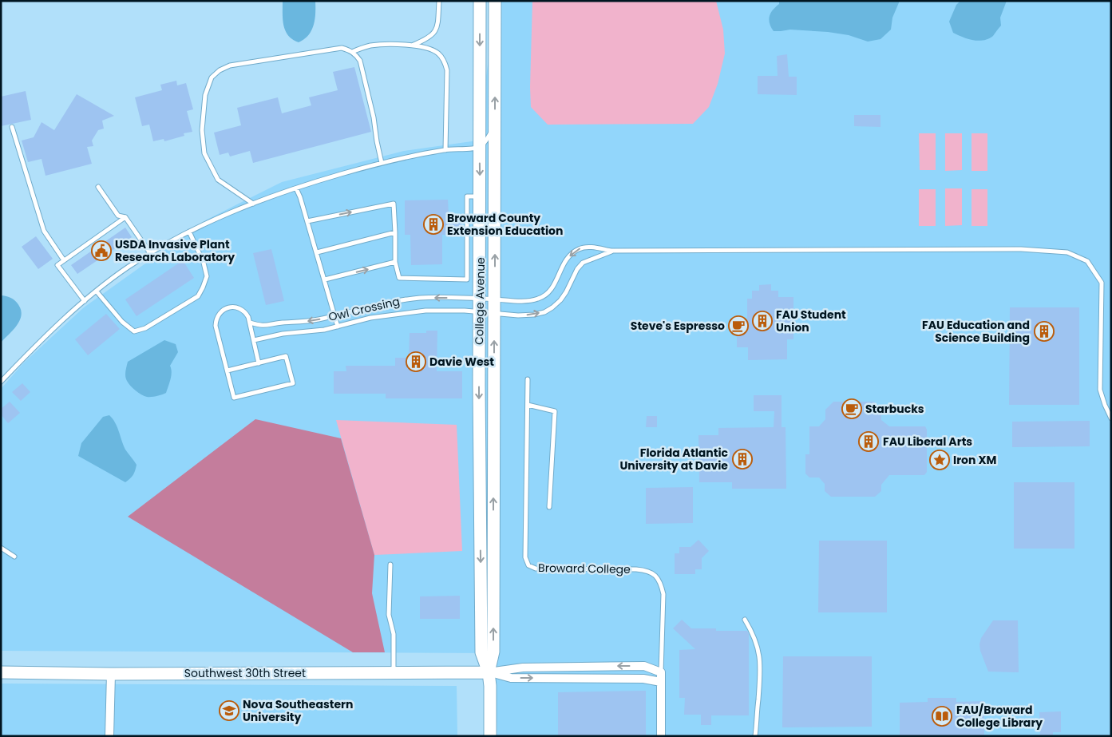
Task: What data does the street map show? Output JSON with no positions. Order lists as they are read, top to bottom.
{
  "streets": {
    "street": ["College Avenue", "Broward College", "Southwest 30th Street"],
    "lane": ["Owl Crossing"]
  },
  "crossings": [
    ["College Avenue", "Owl Crossing"],
    ["College Avenue", "Southwest 30th Street"]
  ],
  "places": {
    "building": [
      "Broward County Extension Education",
      "FAU Student Union",
      "FAU Education and Science Building",
      "Davie West",
      "FAU Liberal Arts",
      "Florida Atlantic University at Davie"
    ],
    "public building": ["USDA Invasive Plant Research Laboratory"],
    "cafe": ["Steve's Espresso", "Starbucks"],
    "place": ["Iron XM"],
    "school or university": ["Nova Southeastern University"],
    "library": ["FAU/Broward College Library"]
  }
}
